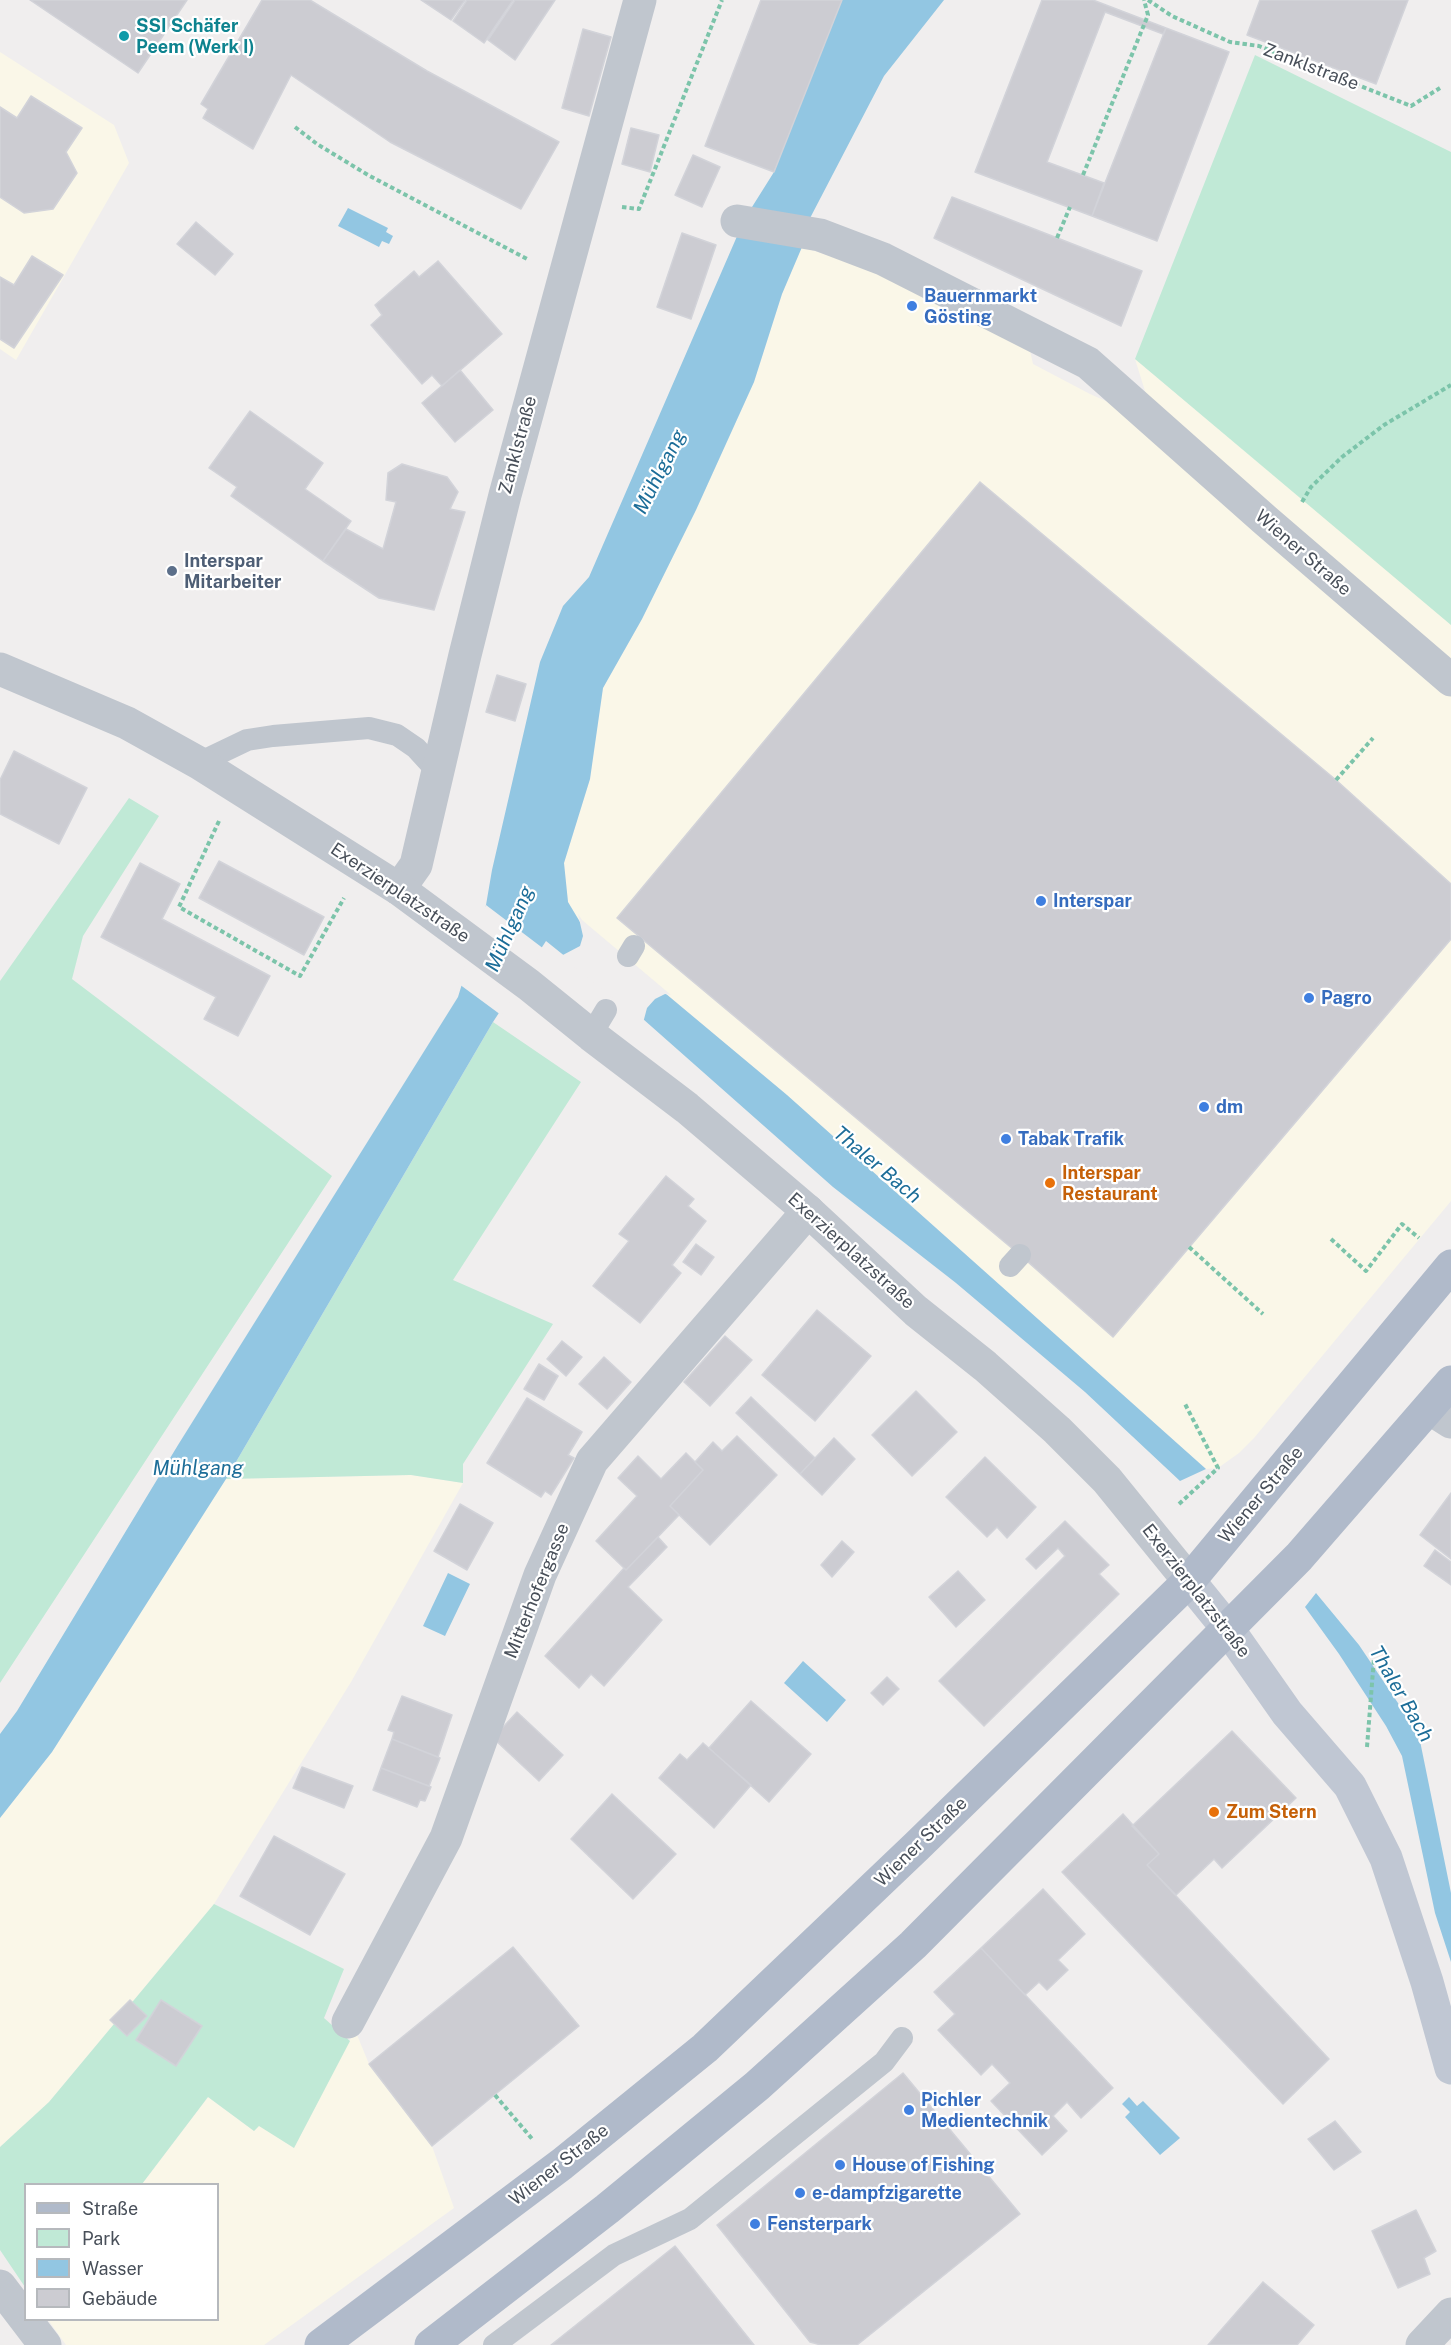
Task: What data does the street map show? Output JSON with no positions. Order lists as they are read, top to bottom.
{
  "streets": {
    "main road": ["Wiener Straße", "Exerzierplatzstraße"],
    "street": ["Zanklstraße", "Mitterhofergasse"]
  },
  "crossings": [
    ["Zanklstraße", "Exerzierplatzstraße"],
    ["Wiener Straße", "Exerzierplatzstraße"],
    ["Exerzierplatzstraße", "Mitterhofergasse"]
  ],
  "water": ["Mühlgang", "Thaler Bach"],
  "places": [
    "SSI Schäfer Peem (Werk I)",
    "Bauernmarkt Gösting",
    "Interspar Mitarbeiter",
    "Interspar",
    "Pagro",
    "dm",
    "Tabak Trafik",
    "Interspar Restaurant",
    "Zum Stern",
    "Pichler Medientechnik",
    "House of Fishing",
    "e-dampfzigarette",
    "Fensterpark"
  ],
  "legend": [
    "Straße",
    "Park",
    "Wasser",
    "Gebäude"
  ]
}
